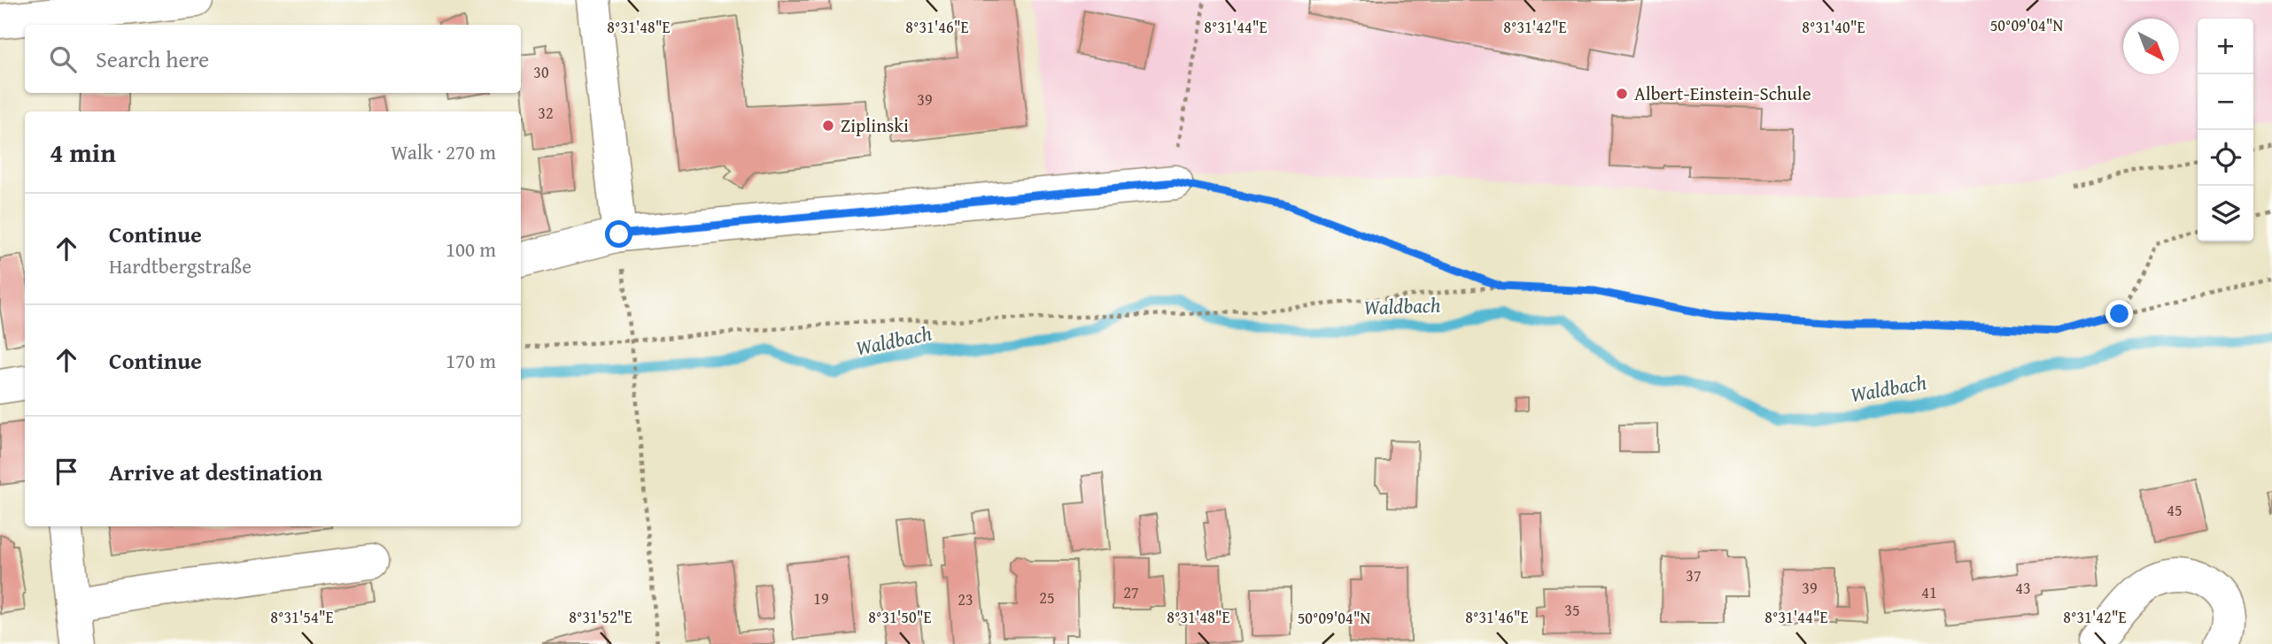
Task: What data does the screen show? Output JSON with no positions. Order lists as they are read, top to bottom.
{
  "water": ["Waldbach"],
  "places": ["Albert-Einstein-Schule", "Ziplinski"],
  "house_numbers": [
    "30",
    "39",
    "32",
    "45",
    "37",
    "39",
    "43",
    "27",
    "41",
    "25",
    "19",
    "23",
    "35"
  ],
  "north": "bottom right",
  "page": {
    "map_buttons": ["+", "−"],
    "search": "Search here",
    "heading": ["4 min", "Walk · 270 m"],
    "list": [
      ["Continue", "Hardtbergstraße", "100 m"],
      ["Continue", "170 m"],
      "Arrive at destination"
    ]
  },
  "coordinates": [
    "50°09'04\"N",
    "8°31'48\"E",
    "8°31'46\"E",
    "8°31'44\"E",
    "8°31'42\"E",
    "8°31'40\"E",
    "8°31'54\"E",
    "8°31'52\"E",
    "8°31'50\"E"
  ]
}
